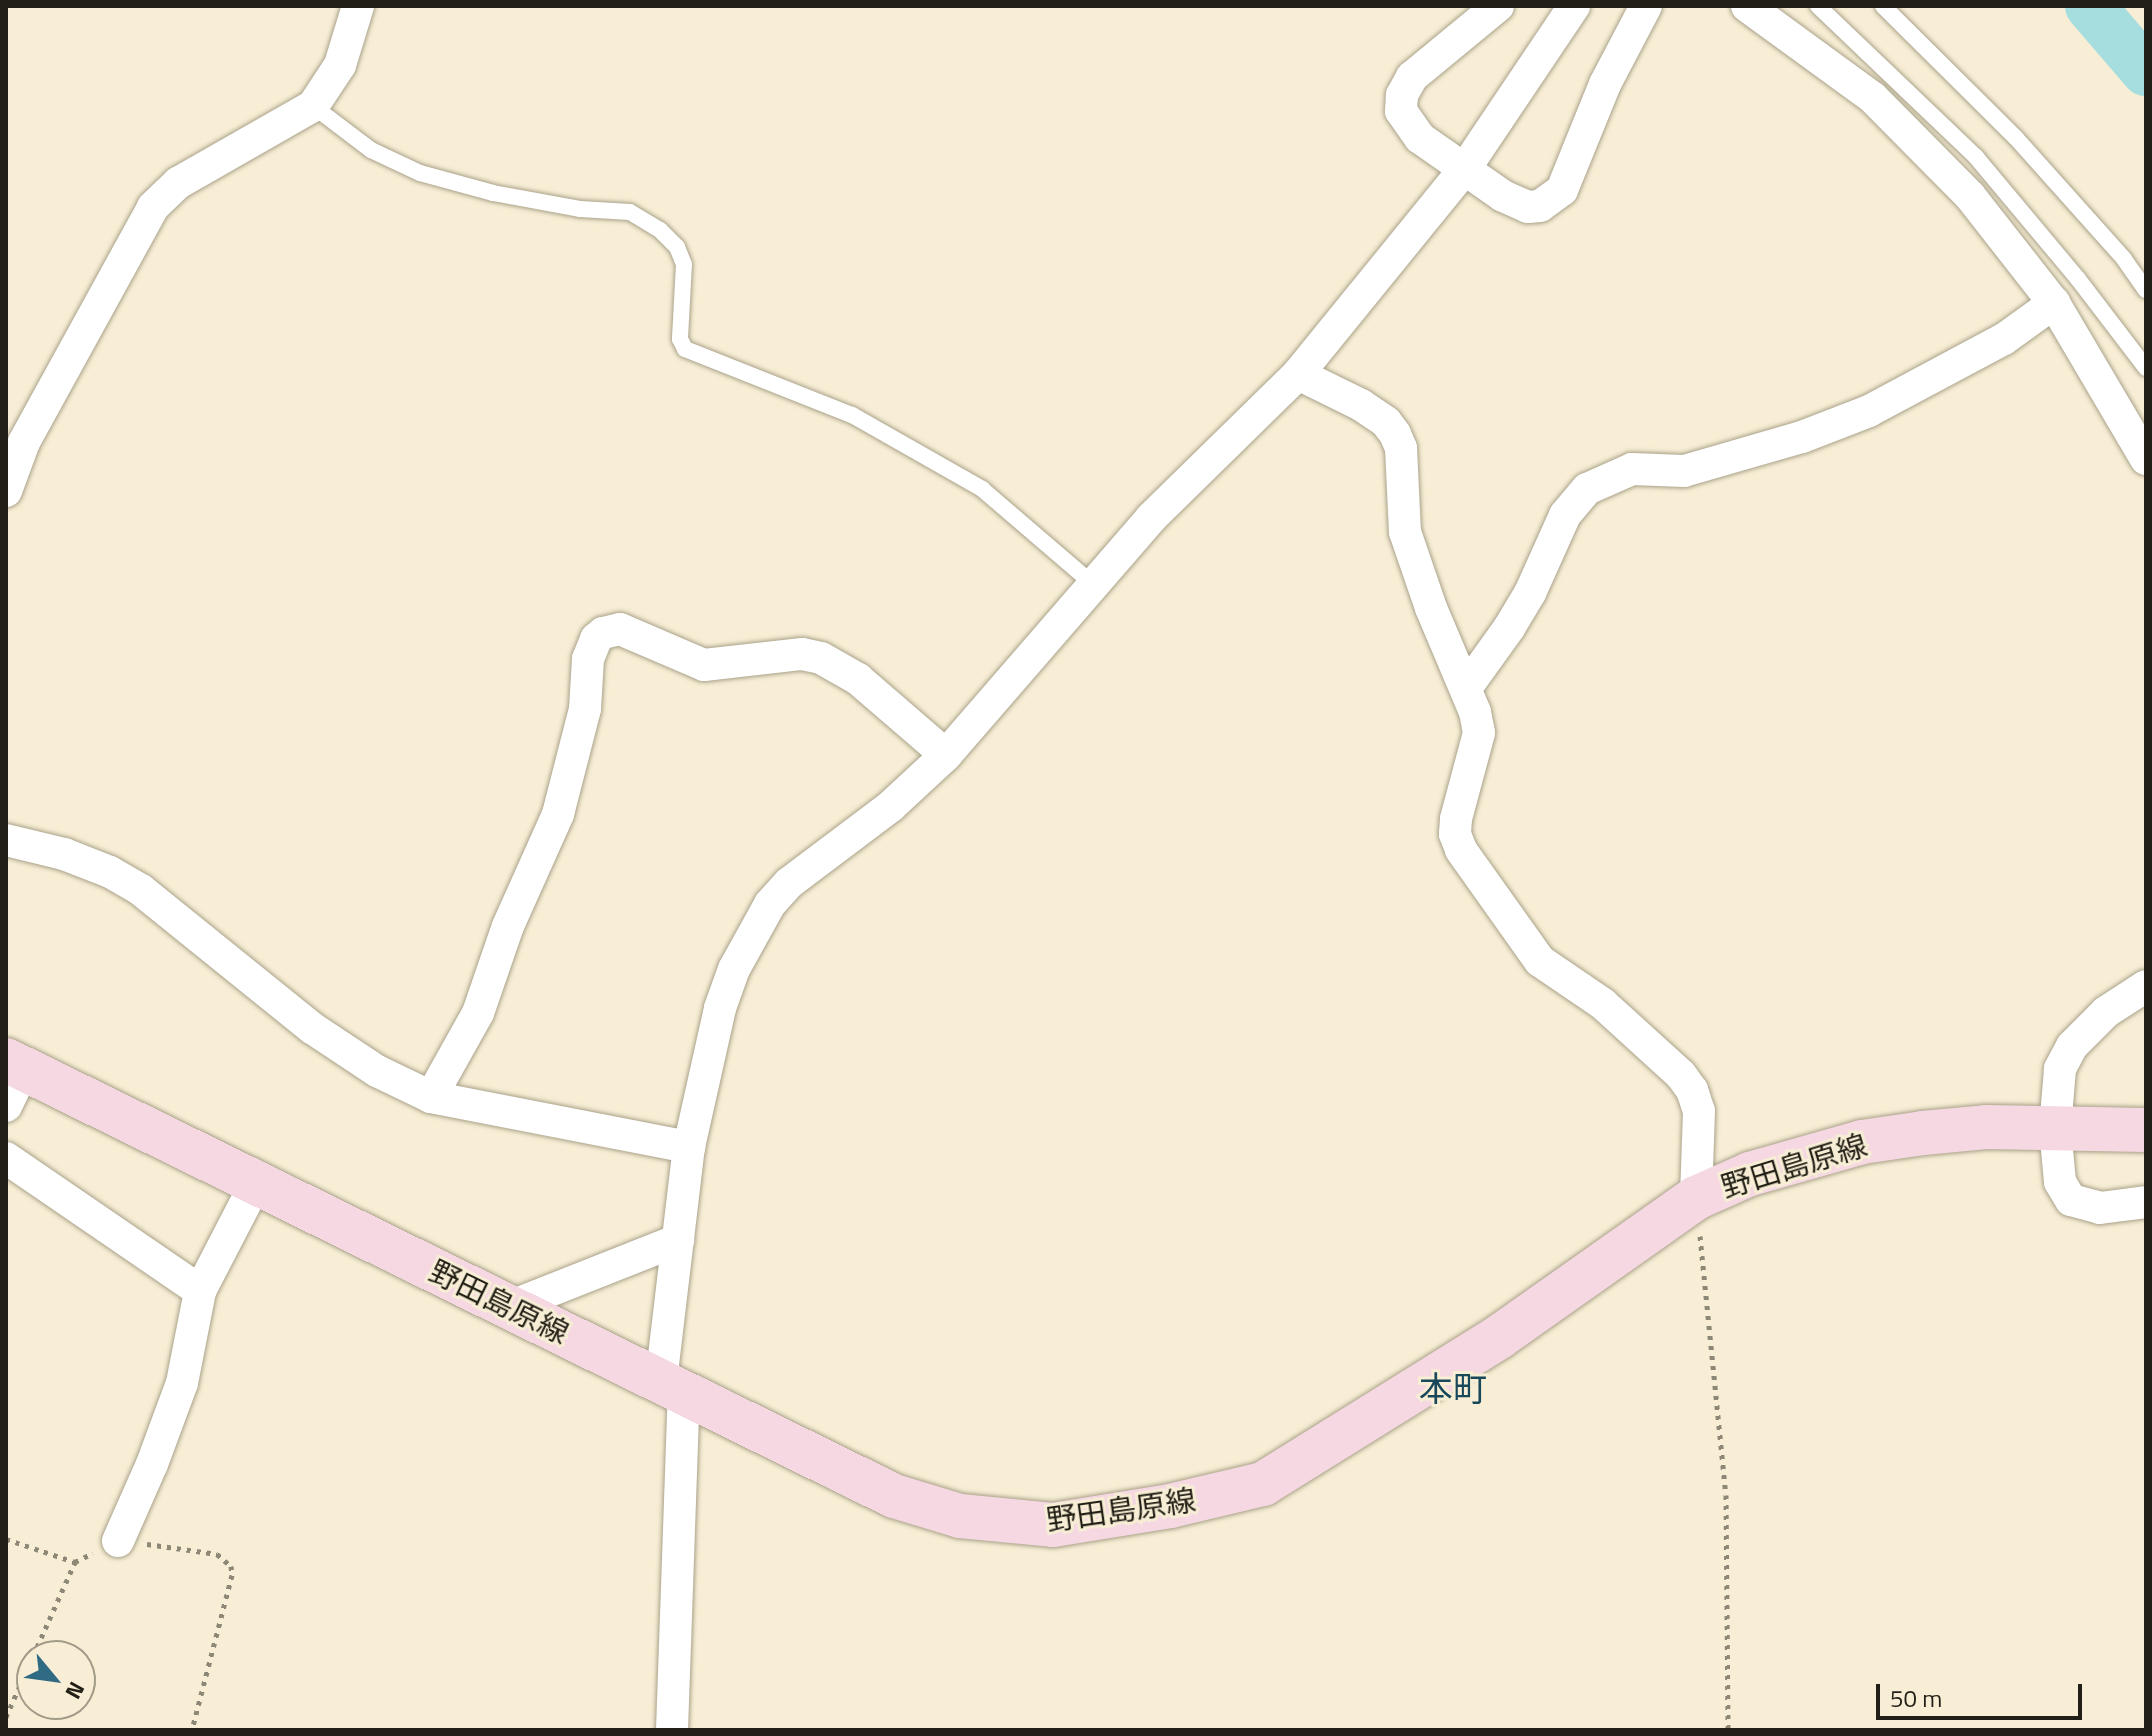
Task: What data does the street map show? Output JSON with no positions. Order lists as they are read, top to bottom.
{
  "streets": {
    "main road": ["野田島原線"]
  },
  "districts": ["本町"],
  "scale_bar": "50 m",
  "north": "bottom right"
}
